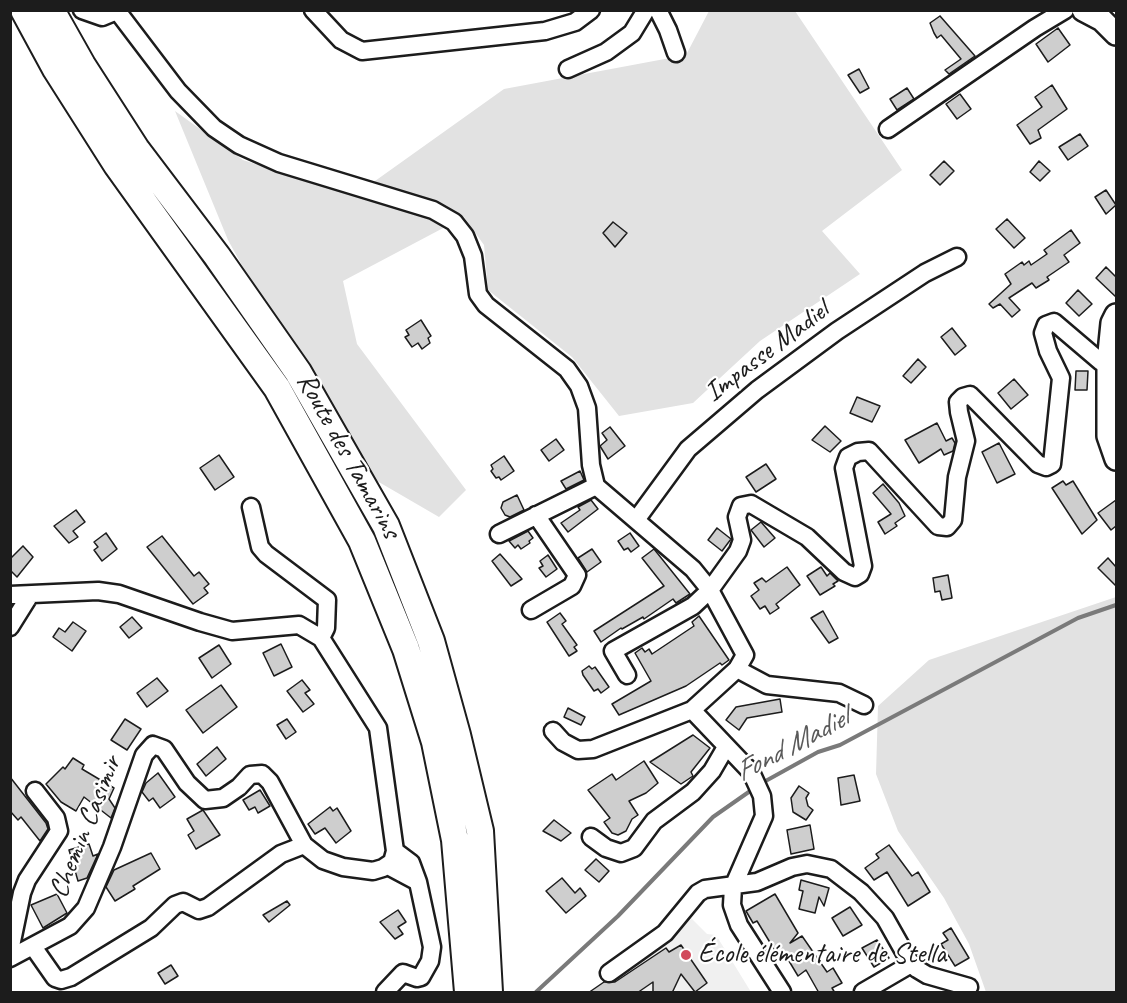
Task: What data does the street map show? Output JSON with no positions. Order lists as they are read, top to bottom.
{
  "streets": {
    "highway": ["Route des Tamarins"],
    "street": ["Impasse Madiel", "Chemin Casimir"]
  },
  "water": ["Fond Madiel"],
  "places": ["École élémentaire de Stella"]
}
